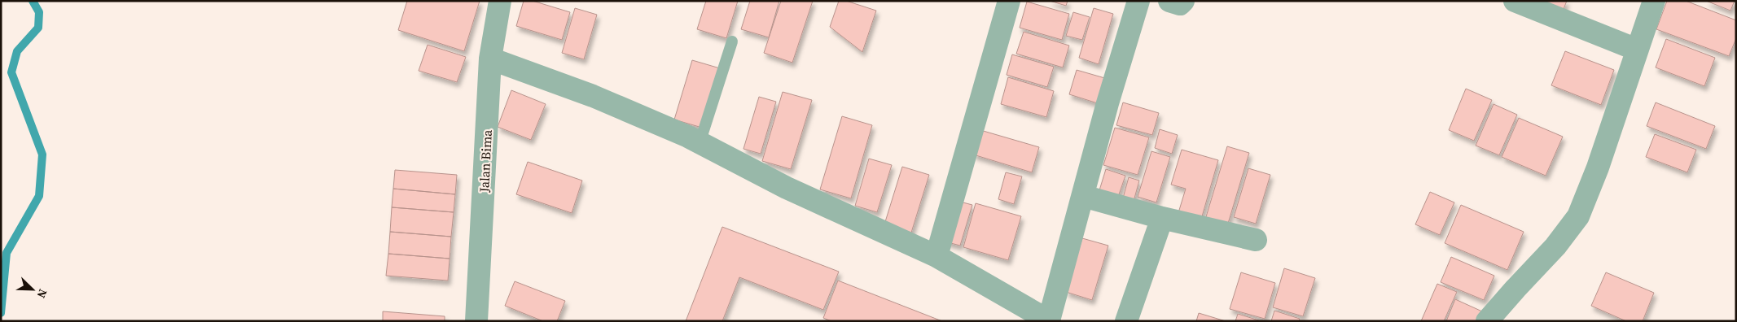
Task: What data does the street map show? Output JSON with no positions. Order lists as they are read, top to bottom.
{
  "streets": {
    "street": ["Jalan Bima"]
  },
  "north": "bottom right"
}
